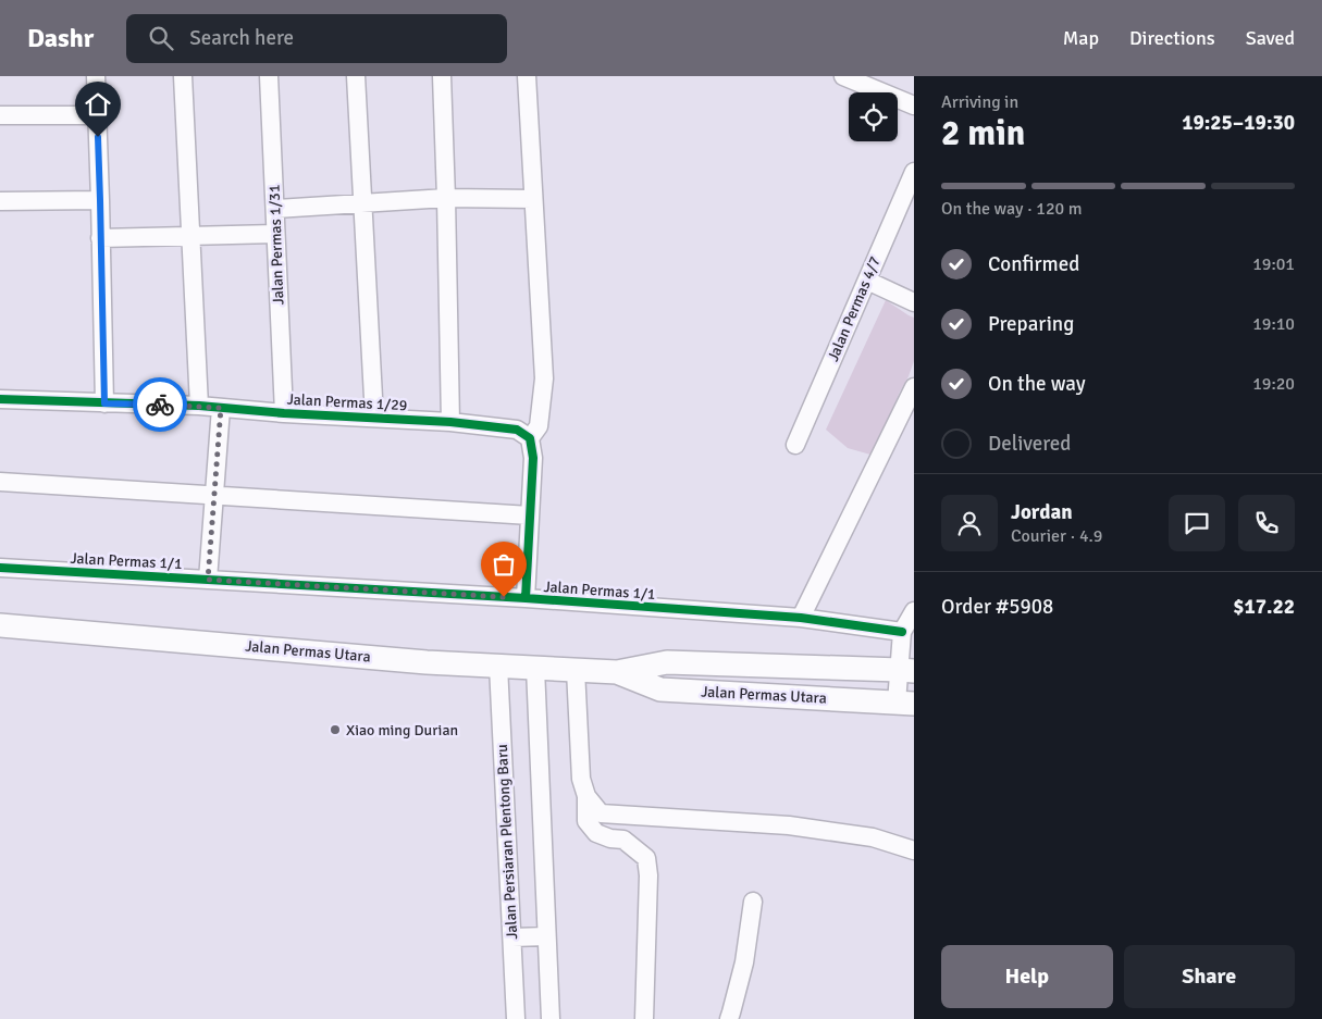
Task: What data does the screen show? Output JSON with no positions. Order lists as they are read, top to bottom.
{
  "streets": {
    "main road": ["Jalan Permas Utara"],
    "street": [
      "Jalan Permas 1/31",
      "Jalan Permas 4/7",
      "Jalan Permas 1/29",
      "Jalan Permas 1/1",
      "Jalan Persiaran Plentong Baru"
    ]
  },
  "crossings": [
    ["Jalan Permas 1/31", "Jalan Permas 1/29"],
    ["Jalan Permas Utara", "Jalan Persiaran Plentong Baru"]
  ],
  "places": ["Xiao ming Durian"],
  "page": {
    "header": "Dashr",
    "search": "Search here",
    "nav": ["Map", "Directions", "Saved"],
    "heading": ["2 min", "Arriving in", "19:25–19:30"],
    "panel": [
      "Jordan",
      "Courier · 4.9",
      "Order #5908",
      "$17.22"
    ],
    "bar": "On the way · 120 m",
    "list": [
      ["Confirmed", "19:01"],
      ["Preparing", "19:10"],
      ["On the way", "19:20"],
      "Delivered"
    ],
    "buttons": ["Help", "Share"]
  }
}
